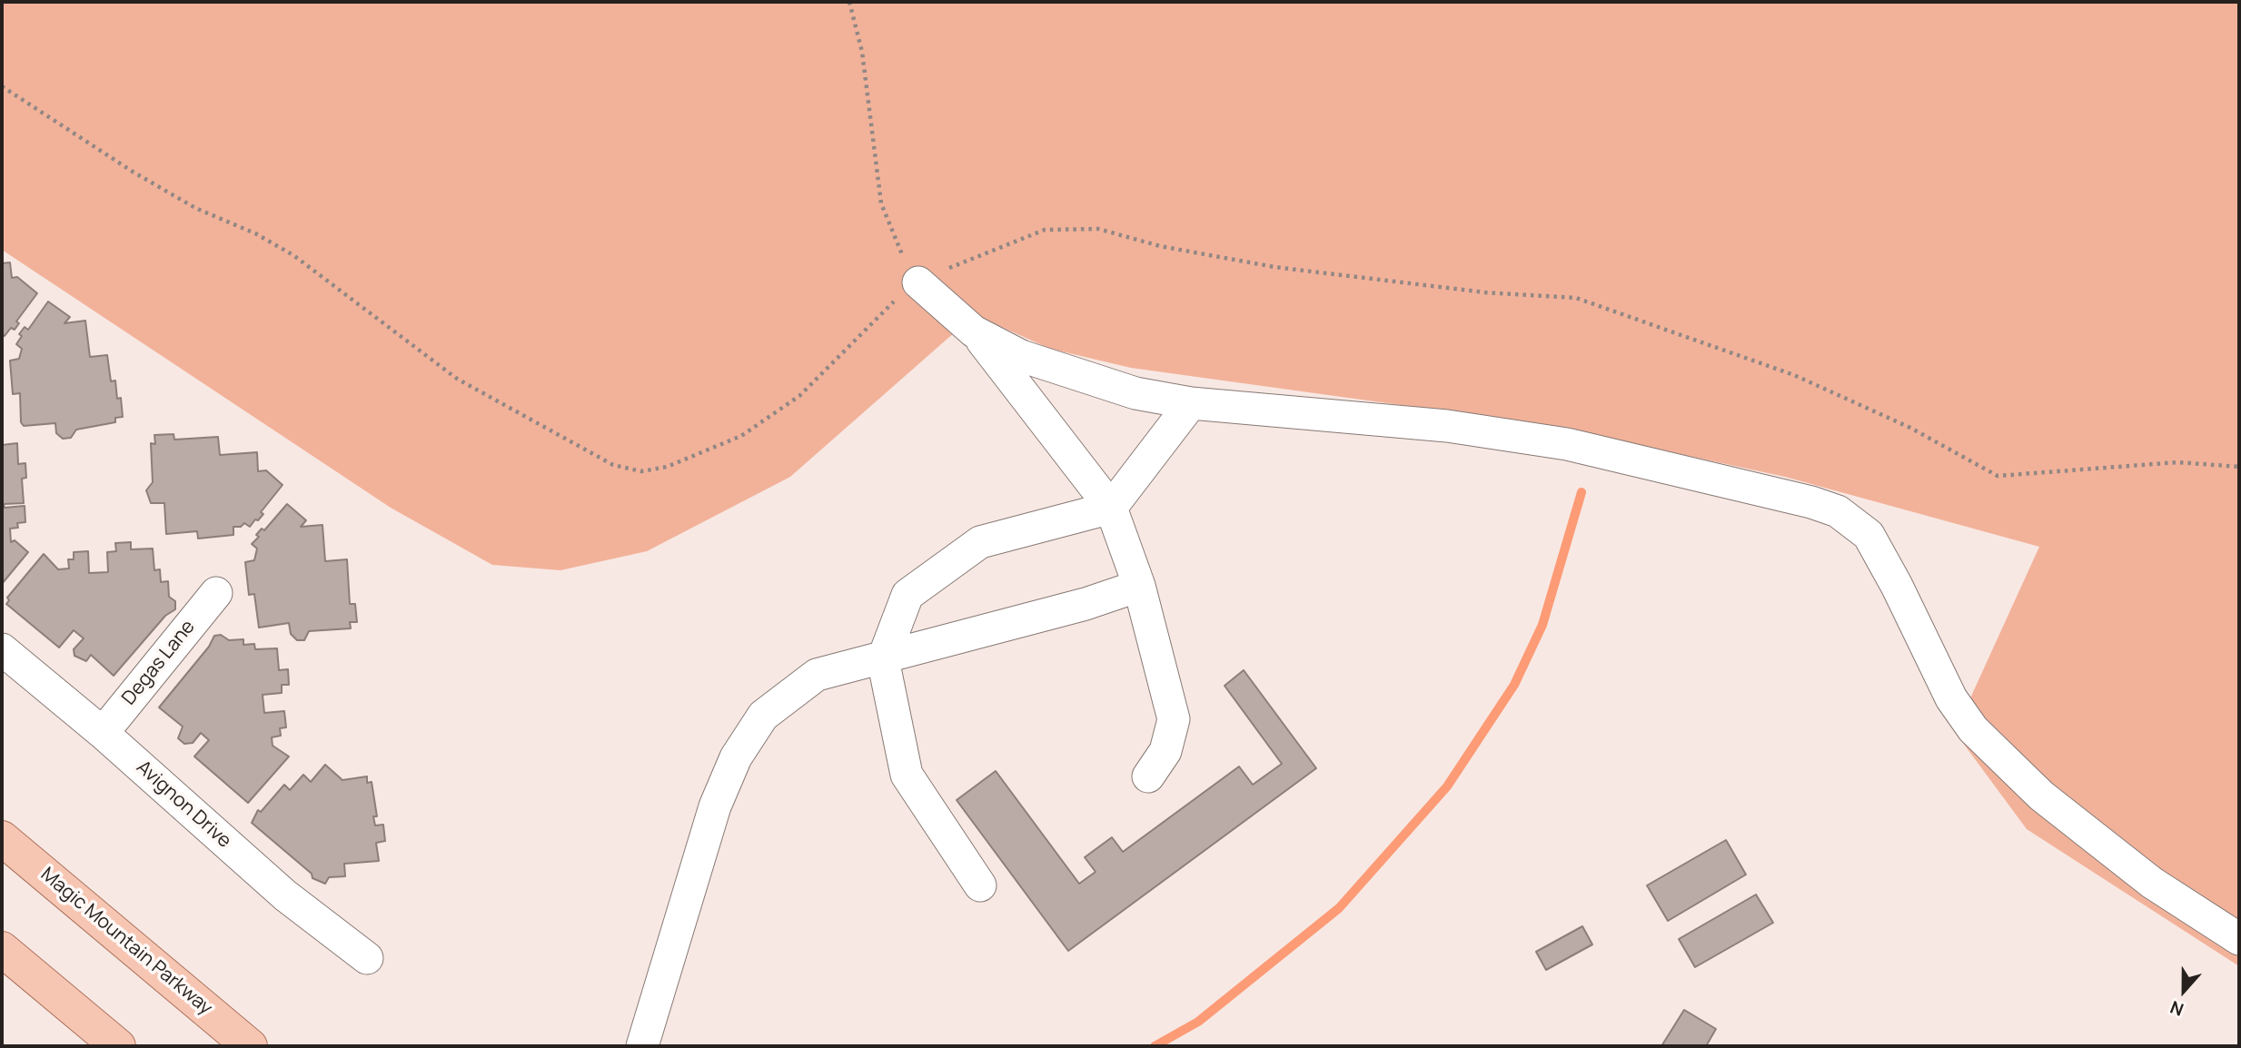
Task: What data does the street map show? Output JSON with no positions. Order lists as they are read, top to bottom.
{
  "streets": {
    "main road": ["Magic Mountain Parkway"],
    "lane": ["Degas Lane", "Avignon Drive"]
  },
  "crossings": [
    ["Degas Lane", "Avignon Drive"]
  ],
  "north": "bottom"
}
